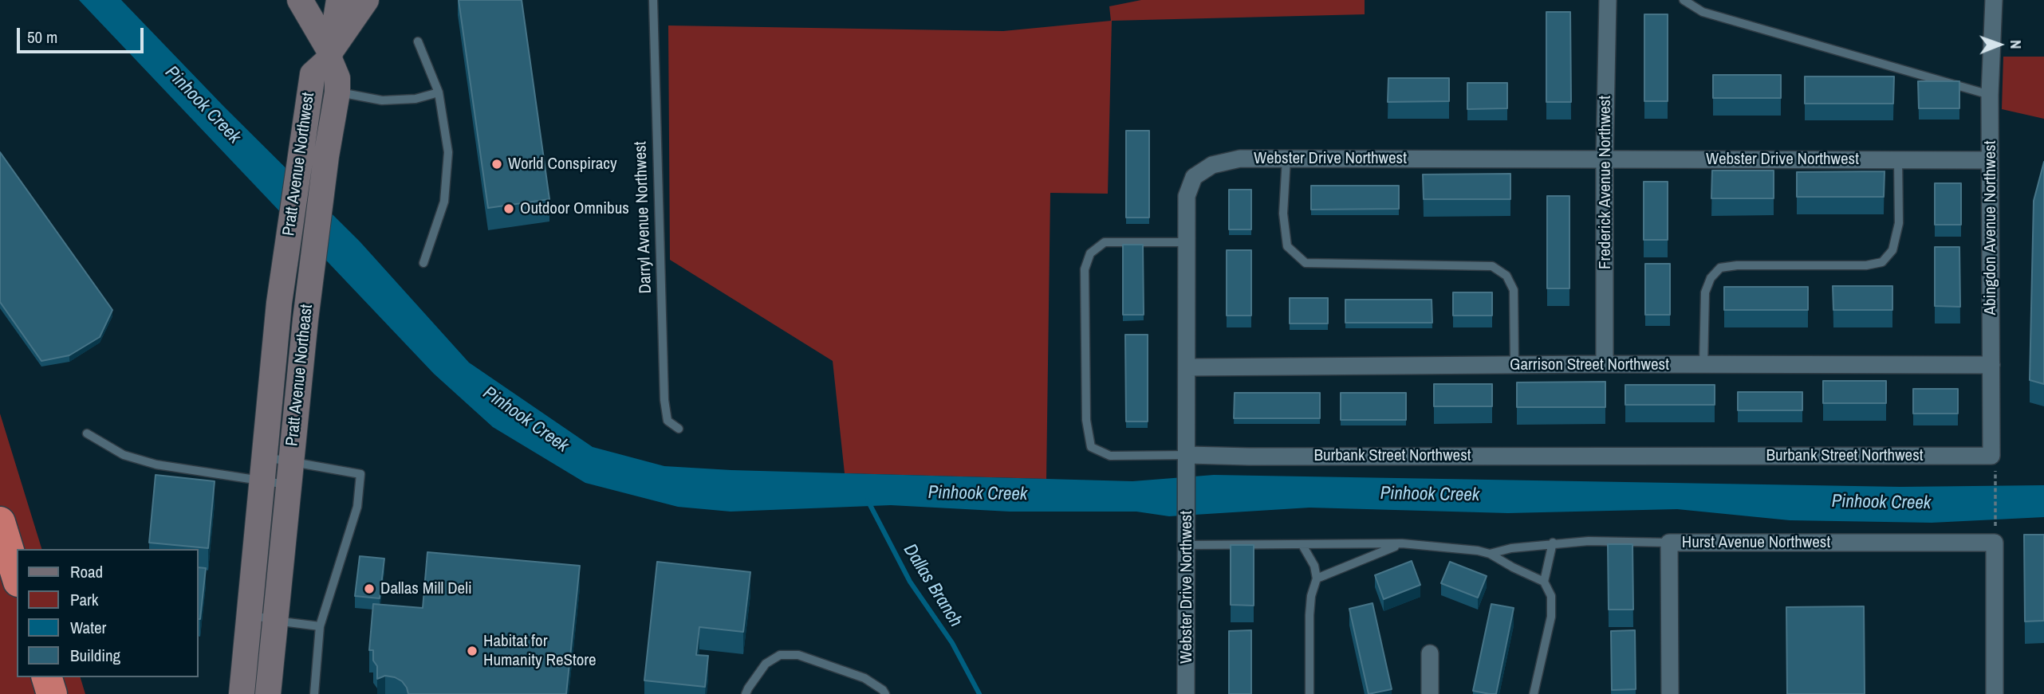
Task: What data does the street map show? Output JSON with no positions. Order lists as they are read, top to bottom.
{
  "streets": {
    "main road": ["Pratt Avenue Northwest", "Pratt Avenue Northeast"],
    "street": [
      "Webster Drive Northwest",
      "Frederick Avenue Northwest",
      "Abingdon Avenue Northwest",
      "Garrison Street Northwest",
      "Burbank Street Northwest",
      "Hurst Avenue Northwest"
    ],
    "lane": ["Darryl Avenue Northwest"]
  },
  "crossings": [
    ["Webster Drive Northwest", "Frederick Avenue Northwest"],
    ["Webster Drive Northwest", "Abingdon Avenue Northwest"],
    ["Webster Drive Northwest", "Garrison Street Northwest"],
    ["Webster Drive Northwest", "Burbank Street Northwest"],
    ["Pratt Avenue Northwest", "Pratt Avenue Northeast"],
    ["Frederick Avenue Northwest", "Garrison Street Northwest"],
    ["Abingdon Avenue Northwest", "Garrison Street Northwest"],
    ["Abingdon Avenue Northwest", "Burbank Street Northwest"]
  ],
  "water": ["Pinhook Creek", "Dallas Branch"],
  "places": [
    "World Conspiracy",
    "Outdoor Omnibus",
    "Dallas Mill Deli",
    "Habitat for Humanity ReStore"
  ],
  "legend": [
    "Road",
    "Park",
    "Water",
    "Building"
  ],
  "scale_bar": "50 m",
  "north": "right"
}
